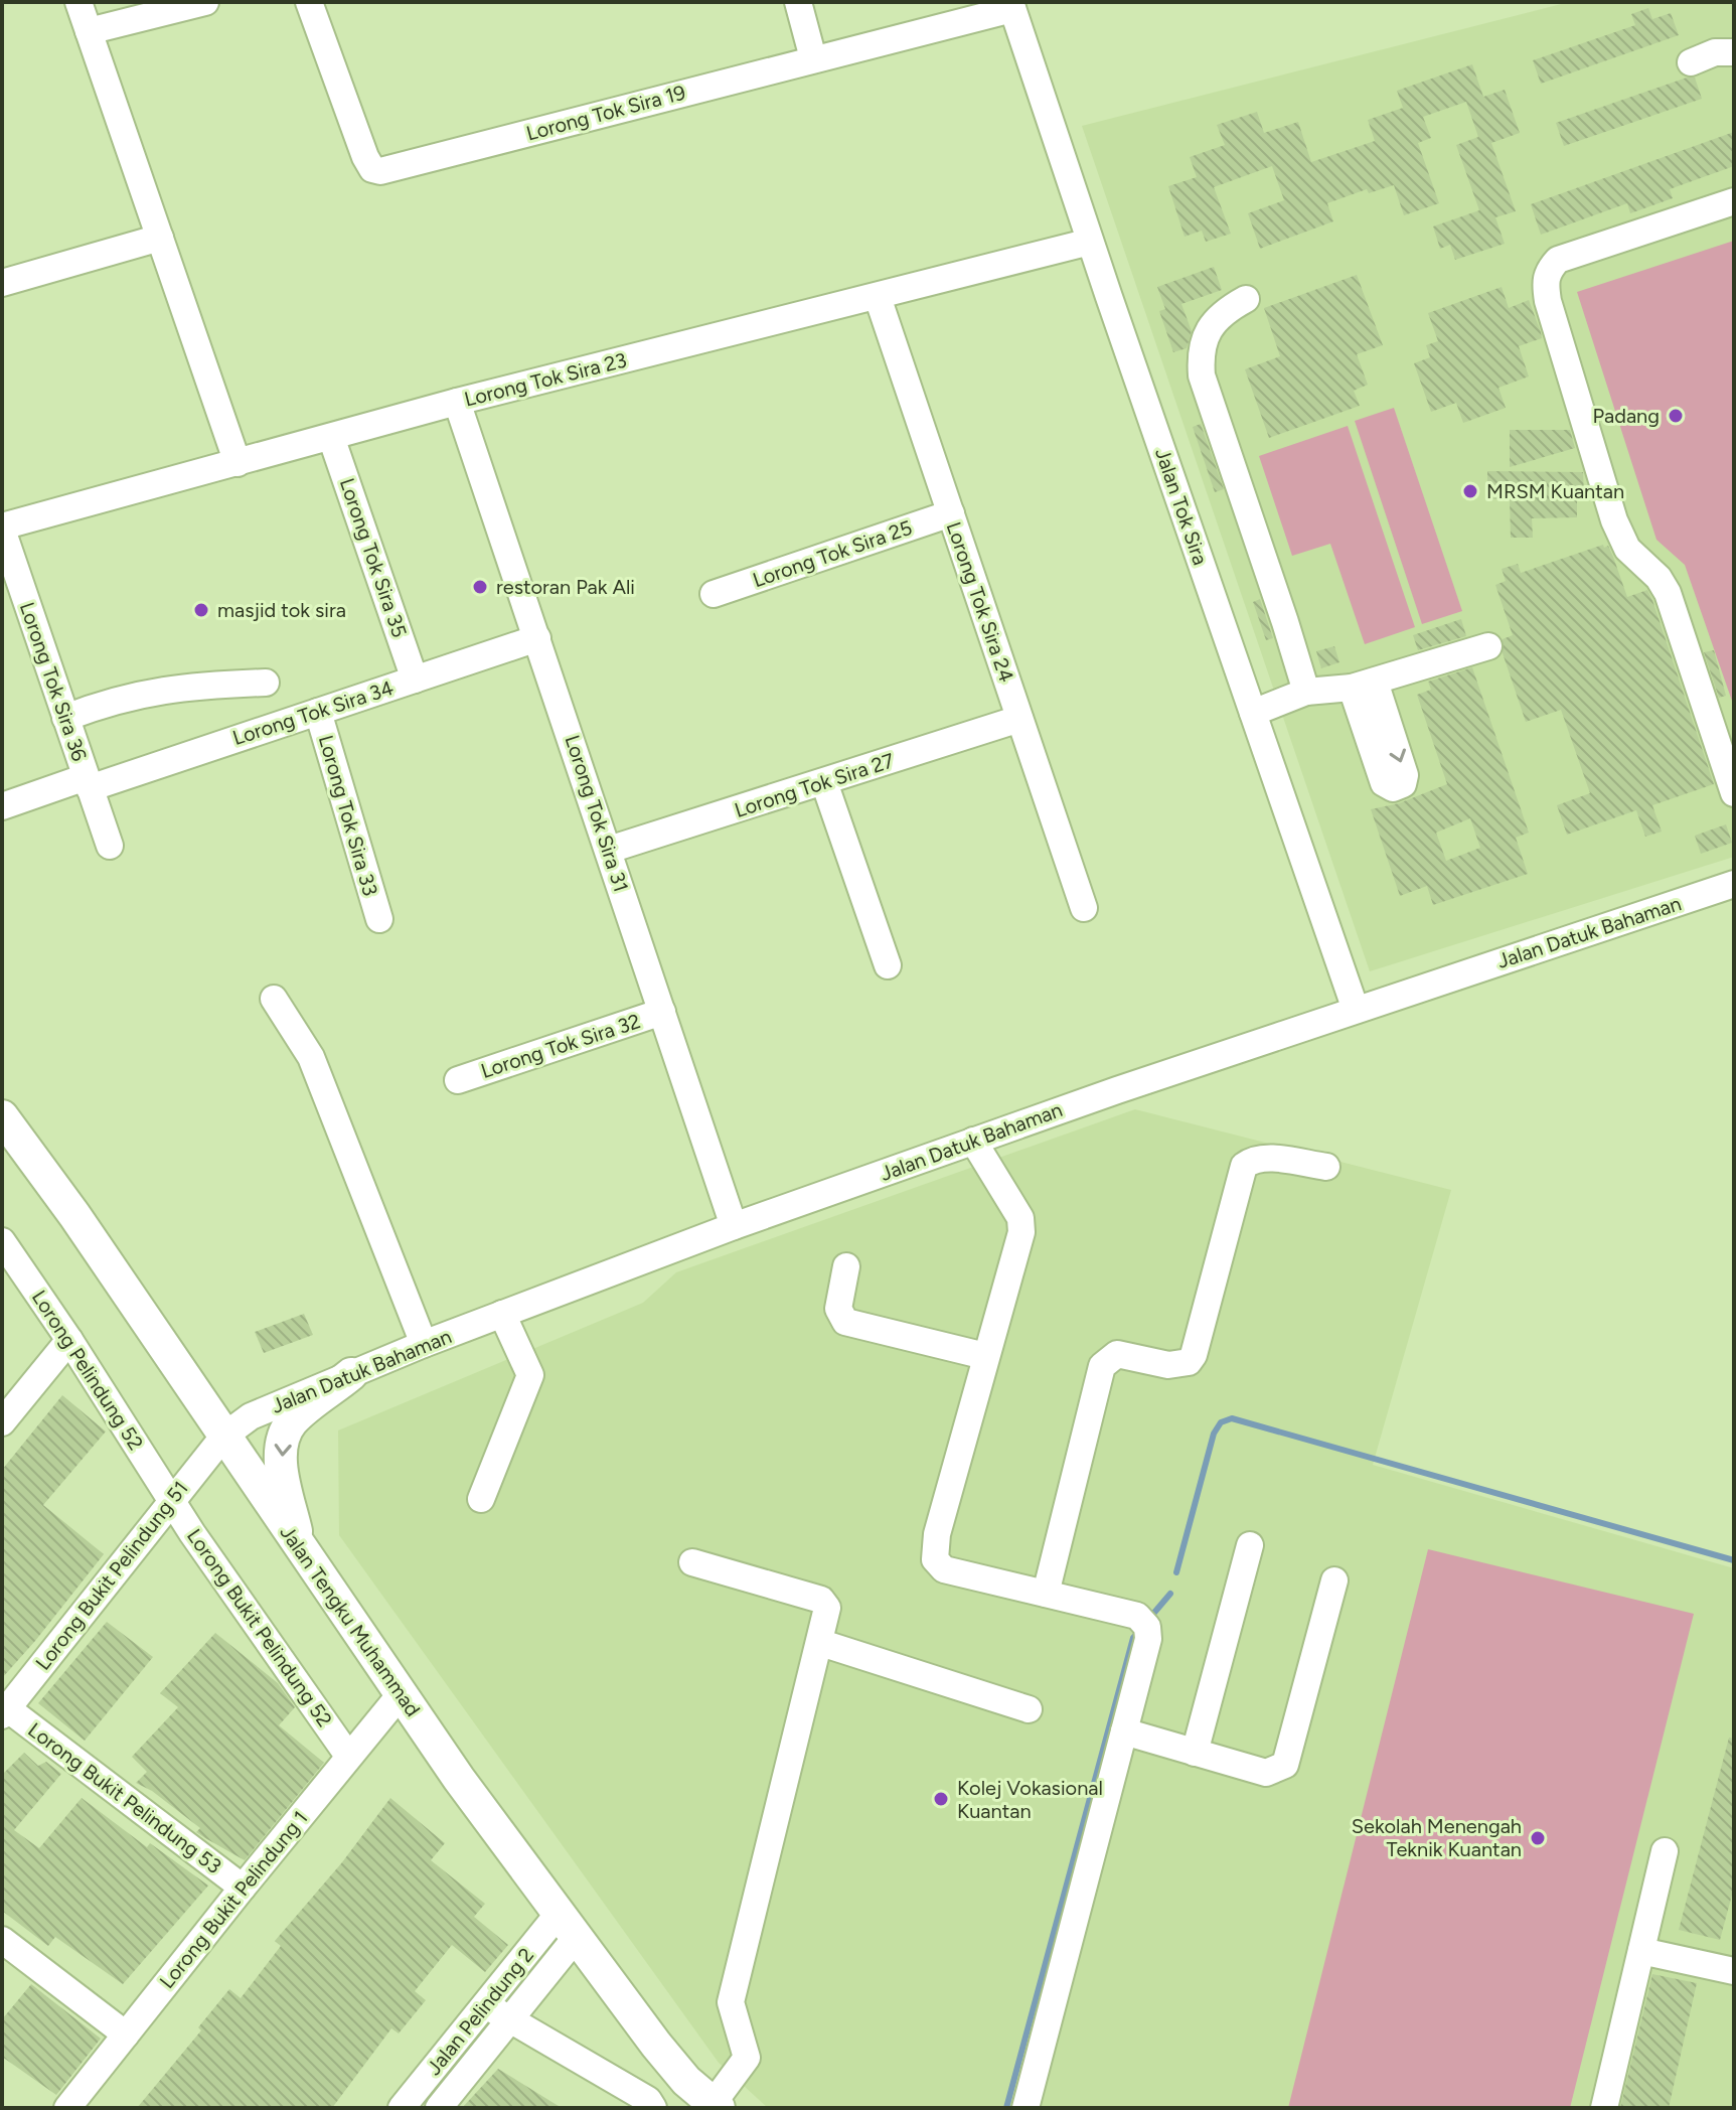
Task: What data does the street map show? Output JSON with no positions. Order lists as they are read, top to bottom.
{
  "streets": {
    "main road": ["Jalan Tengku Muhammad"],
    "street": [
      "Lorong Tok Sira 19",
      "Lorong Tok Sira 23",
      "Jalan Tok Sira",
      "Lorong Tok Sira 25",
      "Lorong Tok Sira 35",
      "Lorong Tok Sira 24",
      "Lorong Tok Sira 36",
      "Lorong Tok Sira 34",
      "Lorong Tok Sira 27",
      "Lorong Tok Sira 31",
      "Lorong Tok Sira 33",
      "Jalan Datuk Bahaman",
      "Lorong Tok Sira 32",
      "Lorong Pelindung 52",
      "Lorong Bukit Pelindung 51",
      "Lorong Bukit Pelindung 52",
      "Lorong Bukit Pelindung 53",
      "Lorong Bukit Pelindung 1",
      "Jalan Pelindung 2"
    ]
  },
  "crossings": [
    ["Lorong Tok Sira 19", "Jalan Tok Sira"],
    ["Lorong Tok Sira 23", "Jalan Tok Sira"],
    ["Lorong Tok Sira 23", "Lorong Tok Sira 35"],
    ["Lorong Tok Sira 23", "Lorong Tok Sira 24"],
    ["Lorong Tok Sira 23", "Lorong Tok Sira 36"],
    ["Lorong Tok Sira 23", "Lorong Tok Sira 31"],
    ["Jalan Tok Sira", "Jalan Datuk Bahaman"],
    ["Lorong Tok Sira 25", "Lorong Tok Sira 24"],
    ["Lorong Tok Sira 35", "Lorong Tok Sira 34"],
    ["Lorong Tok Sira 24", "Lorong Tok Sira 27"],
    ["Lorong Tok Sira 36", "Lorong Tok Sira 34"],
    ["Lorong Tok Sira 34", "Lorong Tok Sira 31"],
    ["Lorong Tok Sira 34", "Lorong Tok Sira 33"],
    ["Lorong Tok Sira 27", "Lorong Tok Sira 31"],
    ["Lorong Tok Sira 31", "Jalan Datuk Bahaman"],
    ["Lorong Tok Sira 31", "Lorong Tok Sira 32"],
    ["Jalan Datuk Bahaman", "Lorong Bukit Pelindung 51"],
    ["Jalan Datuk Bahaman", "Jalan Tengku Muhammad"],
    ["Lorong Pelindung 52", "Lorong Bukit Pelindung 51"],
    ["Lorong Pelindung 52", "Lorong Bukit Pelindung 52"],
    ["Lorong Bukit Pelindung 51", "Jalan Tengku Muhammad"],
    ["Lorong Bukit Pelindung 51", "Lorong Bukit Pelindung 52"],
    ["Lorong Bukit Pelindung 51", "Lorong Bukit Pelindung 53"],
    ["Jalan Tengku Muhammad", "Lorong Bukit Pelindung 1"],
    ["Jalan Tengku Muhammad", "Jalan Pelindung 2"],
    ["Lorong Bukit Pelindung 52", "Lorong Bukit Pelindung 1"],
    ["Lorong Bukit Pelindung 53", "Lorong Bukit Pelindung 1"]
  ],
  "places": [
    "Padang",
    "MRSM Kuantan",
    "restoran Pak Ali",
    "masjid tok sira",
    "Kolej Vokasional Kuantan",
    "Sekolah Menengah Teknik Kuantan"
  ]
}
